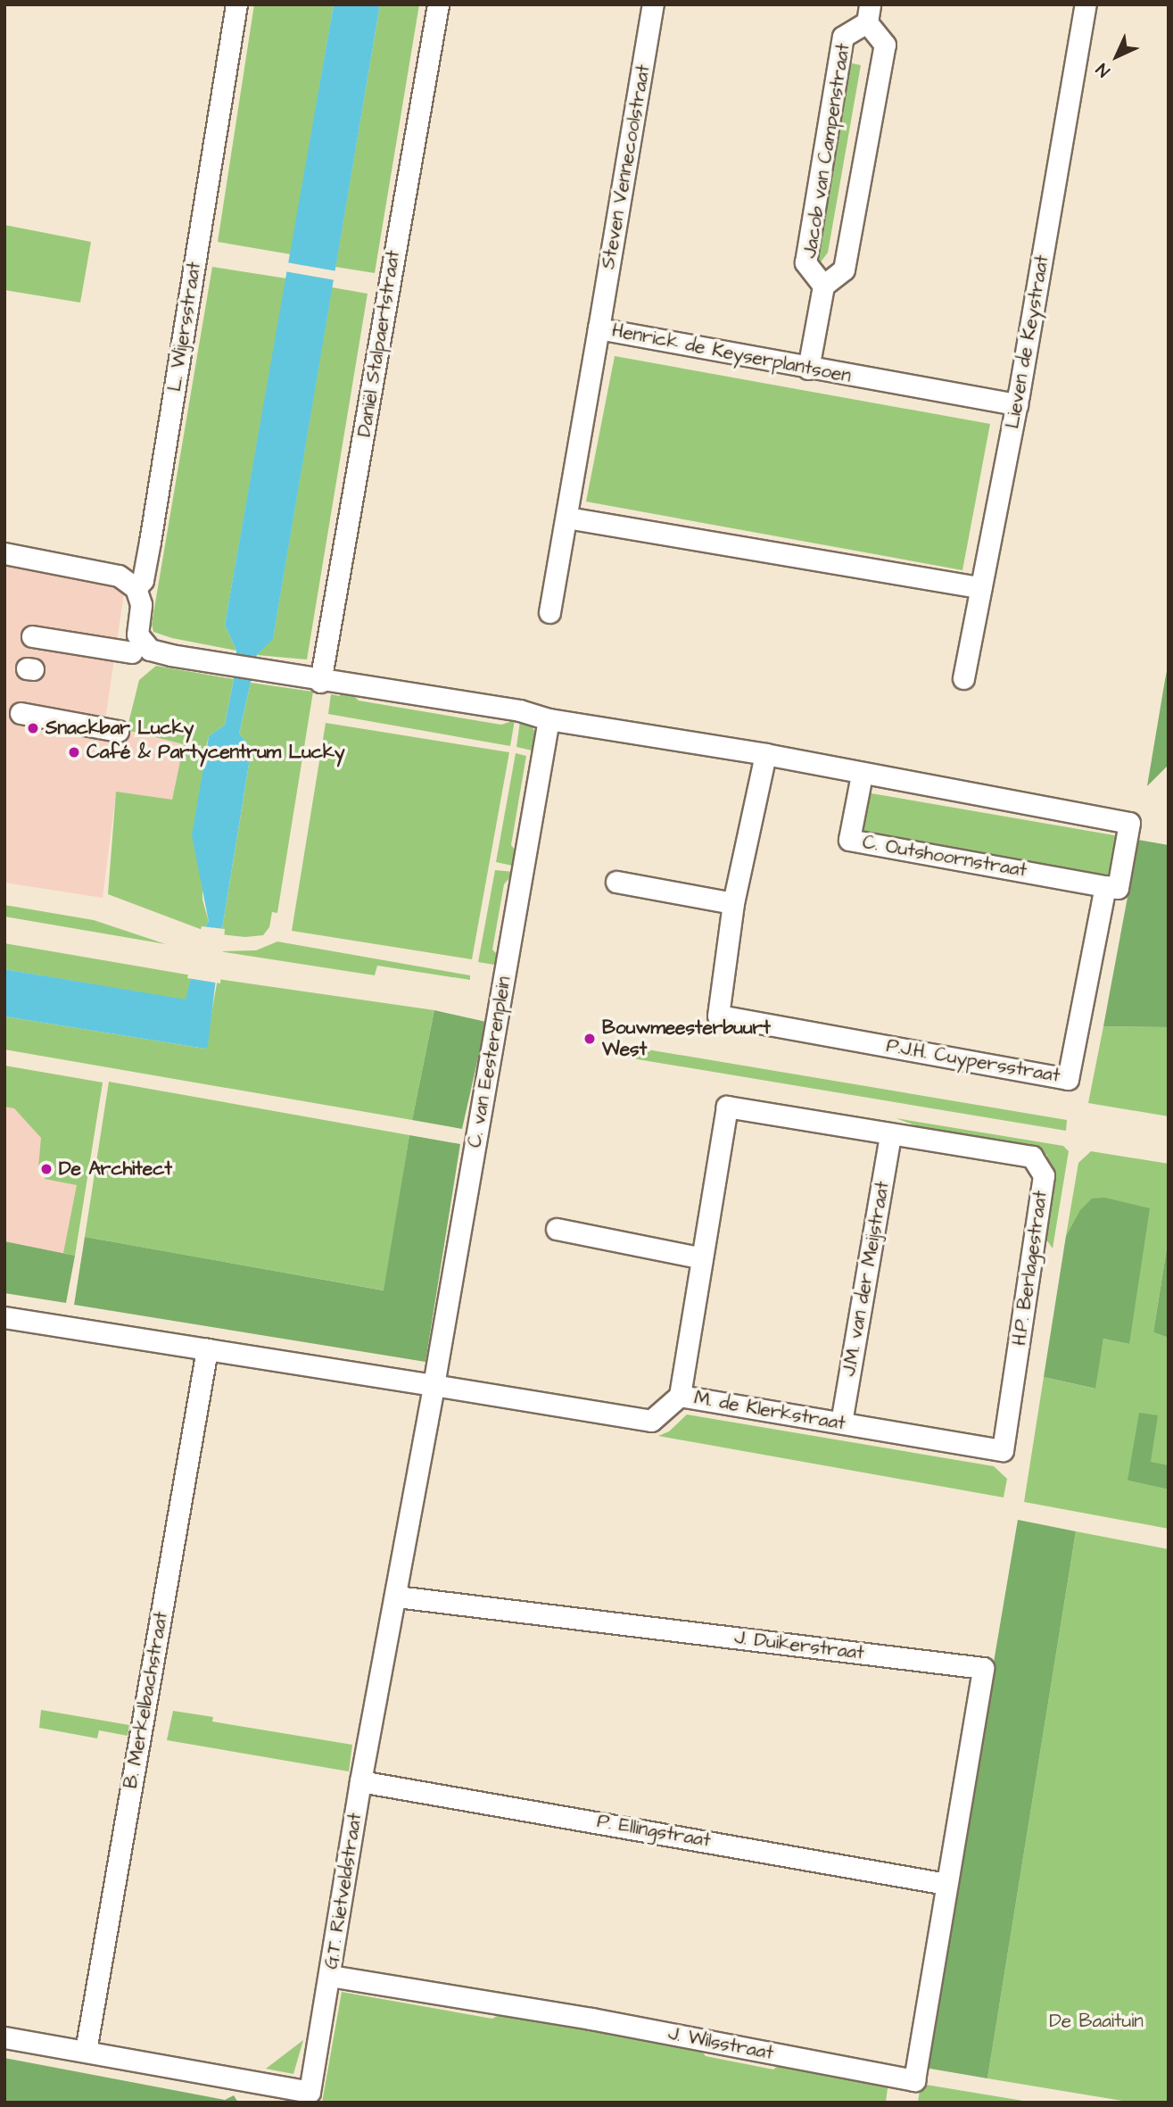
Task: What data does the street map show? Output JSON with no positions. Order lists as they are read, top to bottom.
{
  "streets": {
    "street": [
      "Jacob van Campenstraat",
      "Steven Vennecoolstraat",
      "L. Wijersstraat",
      "Lieven de Keystraat",
      "Daniël Stalpaertstraat",
      "Henrick de Keyserplantsoen",
      "C. Outshoornstraat",
      "P.J.H. Cuypersstraat",
      "C. van Eesterenplein",
      "H.P. Berlagestraat",
      "J.M. van der Meijstraat",
      "M. de Klerkstraat",
      "J. Duikerstraat",
      "B. Merkelbachstraat",
      "P. Ellingstraat",
      "G.T. Rietveldstraat",
      "J. Wilsstraat"
    ]
  },
  "crossings": [
    ["Jacob van Campenstraat", "Henrick de Keyserplantsoen"],
    ["Steven Vennecoolstraat", "Henrick de Keyserplantsoen"],
    ["Lieven de Keystraat", "Henrick de Keyserplantsoen"],
    ["C. Outshoornstraat", "P.J.H. Cuypersstraat"],
    ["C. van Eesterenplein", "M. de Klerkstraat"],
    ["C. van Eesterenplein", "G.T. Rietveldstraat"],
    ["H.P. Berlagestraat", "J.M. van der Meijstraat"],
    ["H.P. Berlagestraat", "M. de Klerkstraat"],
    ["J.M. van der Meijstraat", "M. de Klerkstraat"],
    ["M. de Klerkstraat", "G.T. Rietveldstraat"],
    ["J. Duikerstraat", "P. Ellingstraat"],
    ["J. Duikerstraat", "G.T. Rietveldstraat"],
    ["J. Duikerstraat", "J. Wilsstraat"],
    ["B. Merkelbachstraat", "G.T. Rietveldstraat"],
    ["P. Ellingstraat", "G.T. Rietveldstraat"],
    ["P. Ellingstraat", "J. Wilsstraat"],
    ["G.T. Rietveldstraat", "J. Wilsstraat"]
  ],
  "parks": ["De Baaituin"],
  "places": [
    "Snackbar Lucky",
    "Café & Partycentrum Lucky",
    "Bouwmeesterbuurt West",
    "De Architect"
  ],
  "north": "bottom left"
}
